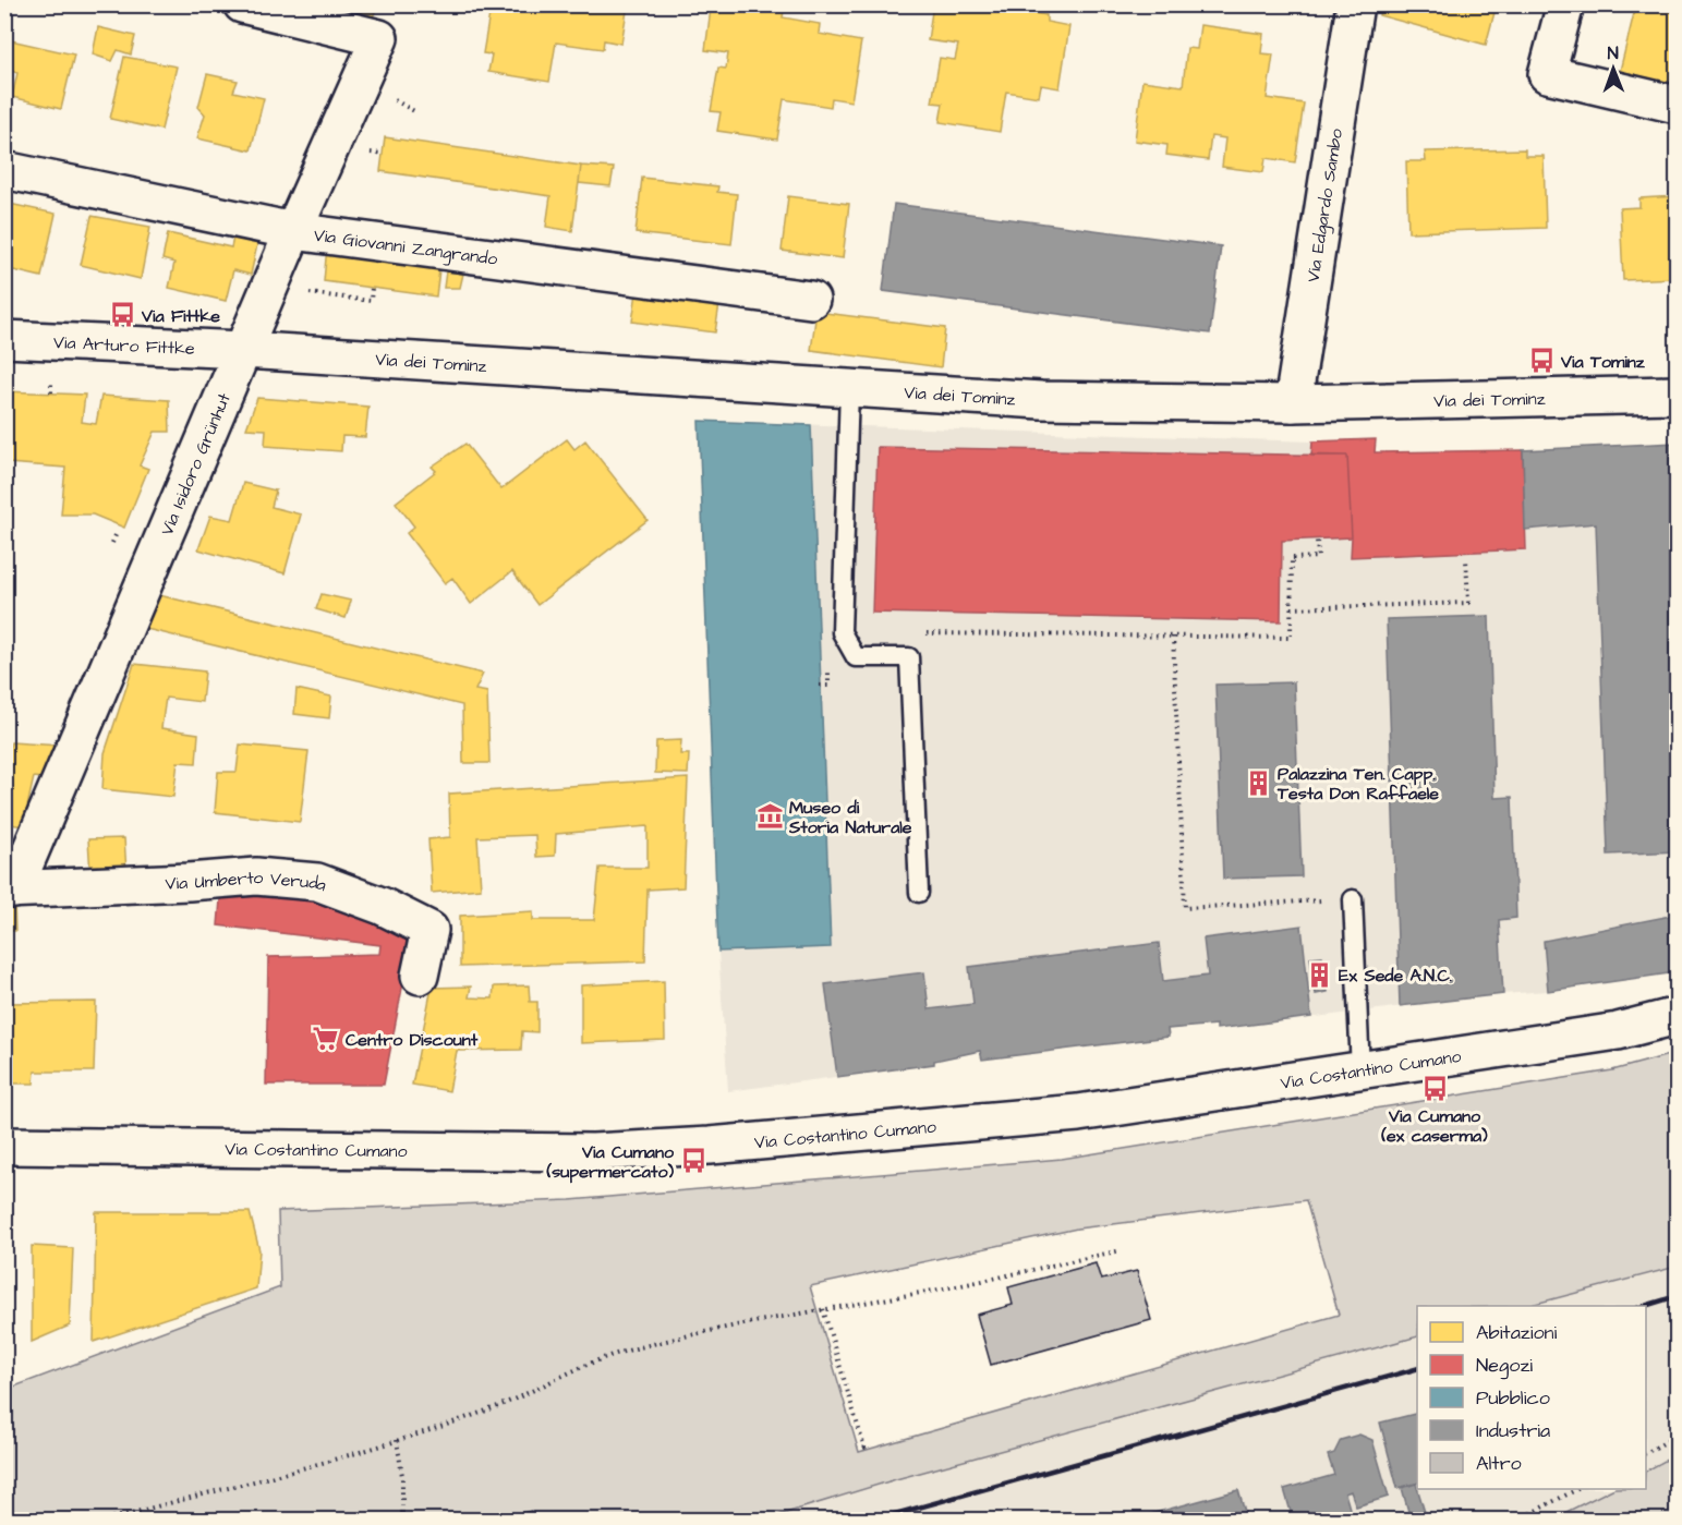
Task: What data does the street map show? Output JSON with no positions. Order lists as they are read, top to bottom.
{
  "streets": {
    "street": [
      "Via Edgardo Sambo",
      "Via Giovanni Zangrando",
      "Via Arturo Fittke",
      "Via dei Tominz",
      "Via Isidoro Grünhut",
      "Via Umberto Veruda",
      "Via Costantino Cumano"
    ]
  },
  "crossings": [
    ["Via Edgardo Sambo", "Via dei Tominz"],
    ["Via Giovanni Zangrando", "Via Isidoro Grünhut"],
    ["Via Arturo Fittke", "Via dei Tominz"],
    ["Via Arturo Fittke", "Via Isidoro Grünhut"],
    ["Via dei Tominz", "Via Isidoro Grünhut"],
    ["Via Isidoro Grünhut", "Via Umberto Veruda"]
  ],
  "places": {
    "bus stop": [
      "Via Fittke",
      "Via Tominz",
      "Via Cumano (ex caserma)",
      "Via Cumano (supermercato)"
    ],
    "building": ["Palazzina Ten. Capp. Testa Don Raffaele", "Ex Sede A.N.C."],
    "museum": ["Museo di Storia Naturale"],
    "supermarket": ["Centro Discount"]
  },
  "legend": [
    "Abitazioni",
    "Negozi",
    "Pubblico",
    "Industria",
    "Altro"
  ],
  "north": "top"
}
